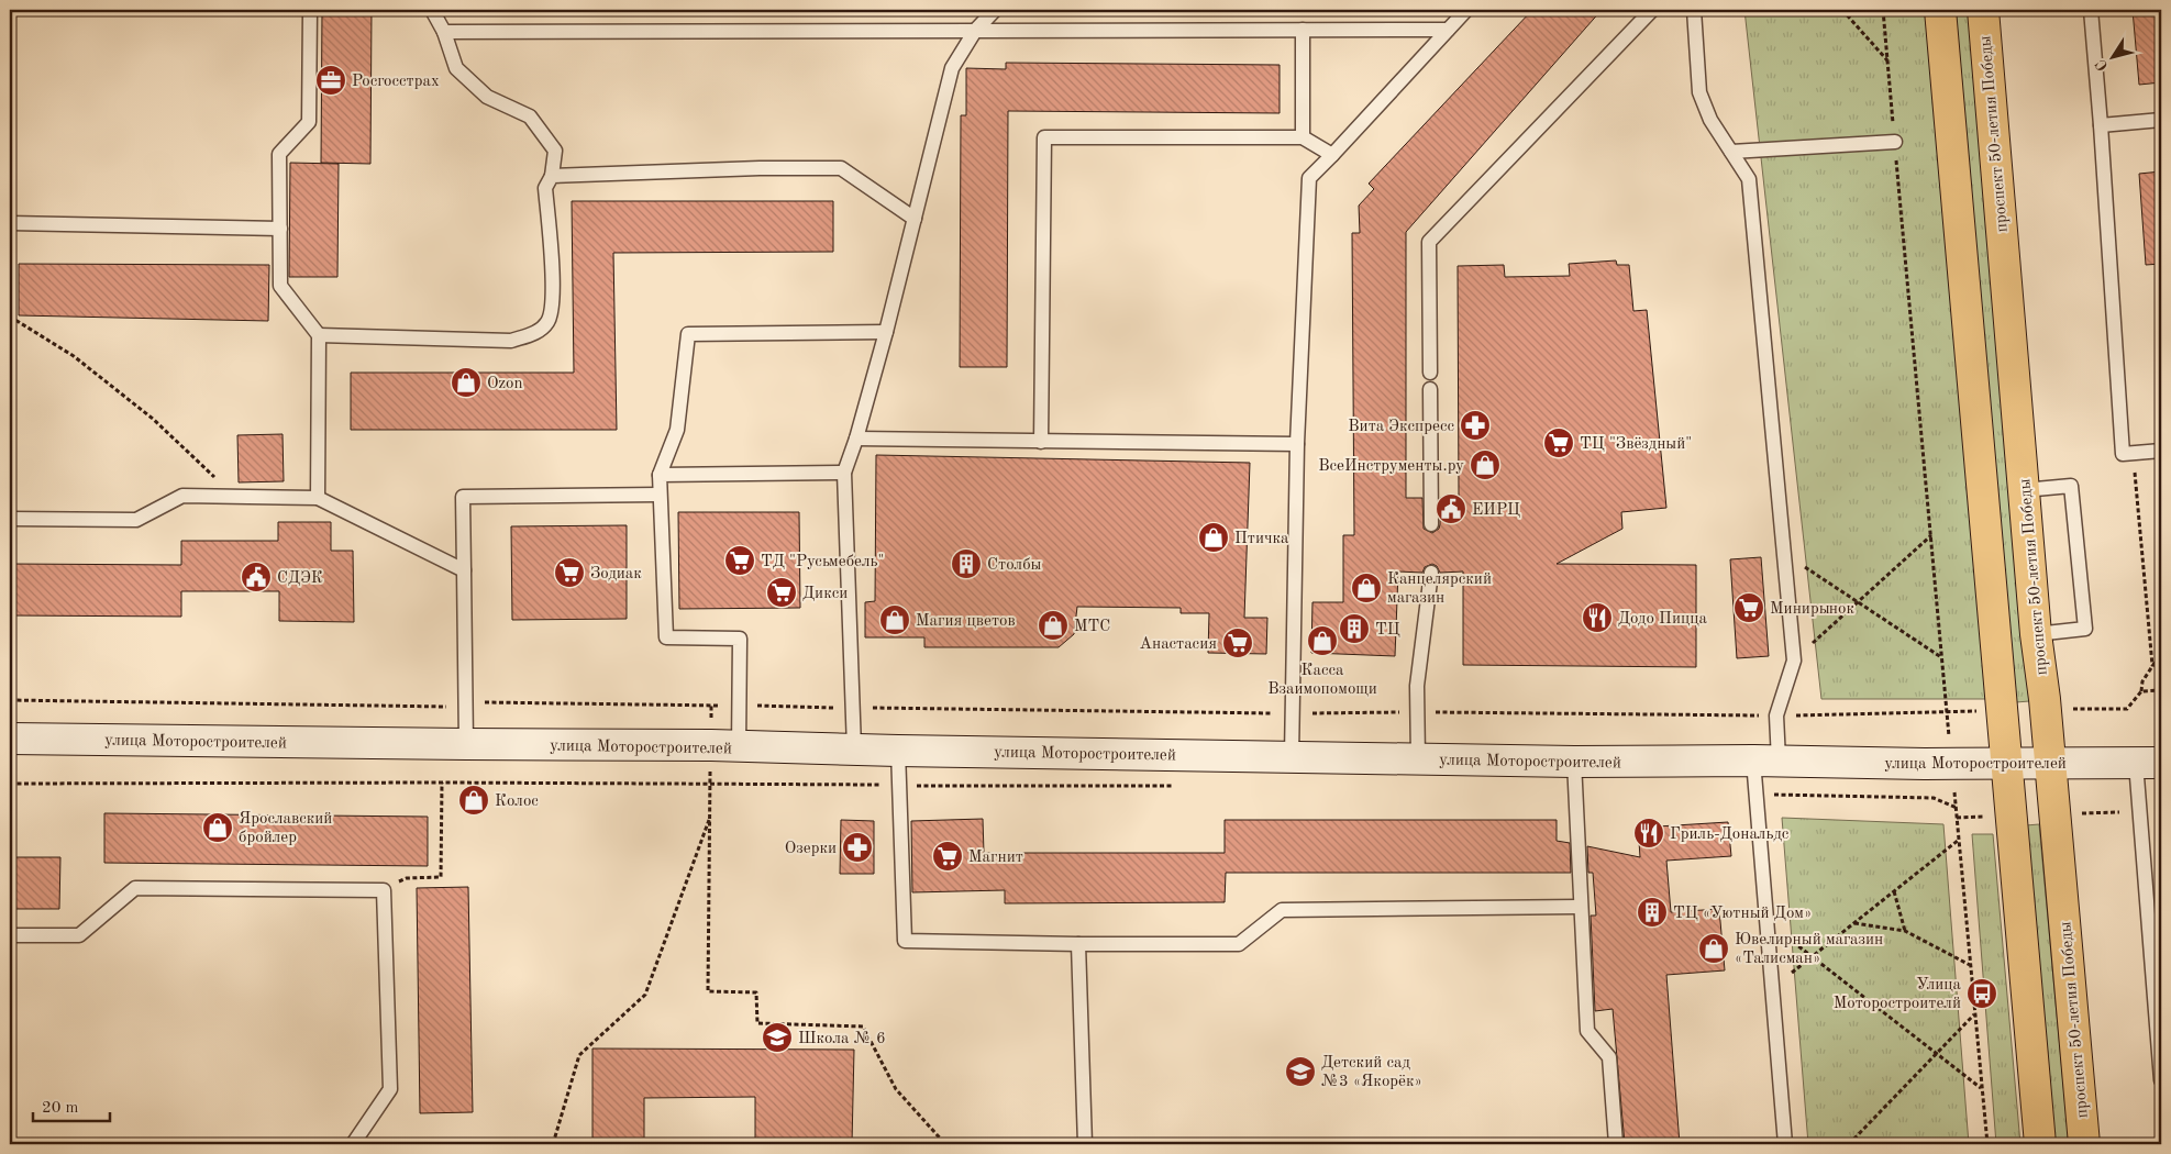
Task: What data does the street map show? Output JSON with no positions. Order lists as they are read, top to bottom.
{
  "streets": {
    "main road": ["проспект 50-летия Победы"],
    "street": ["улица Моторостроителей"]
  },
  "crossings": [
    ["проспект 50-летия Победы", "улица Моторостроителей"]
  ],
  "places": {
    "office": ["Росгосстрах"],
    "shop": [
      "Ozon",
      "ВсеИнструменты.ру",
      "Птичка",
      "Канцелярский магазин",
      "Магия цветов",
      "МТС",
      "Касса Взаимопомощи",
      "Колос",
      "Ярославский бройлер",
      "Ювелирный магазин «Талисман»"
    ],
    "pharmacy": ["Вита Экспресс", "Озерки"],
    "supermarket": [
      "ТЦ \"Звёздный\"",
      "ТД \"Русьмебель\"",
      "Зодиак",
      "Дикси",
      "Минирынок",
      "Анастасия",
      "Магнит"
    ],
    "public building": ["ЕИРЦ", "СДЭК"],
    "building": ["Столбы", "ТЦ", "ТЦ «Уютный Дом»"],
    "restaurant": ["Додо Пицца", "Гриль-Дональдс"],
    "bus stop": ["Улица Моторостроителй"],
    "school or university": ["Школа № 6", "Детский сад №3 «Якорёк»"]
  },
  "scale_bar": "20 m",
  "north": "bottom left"
}
